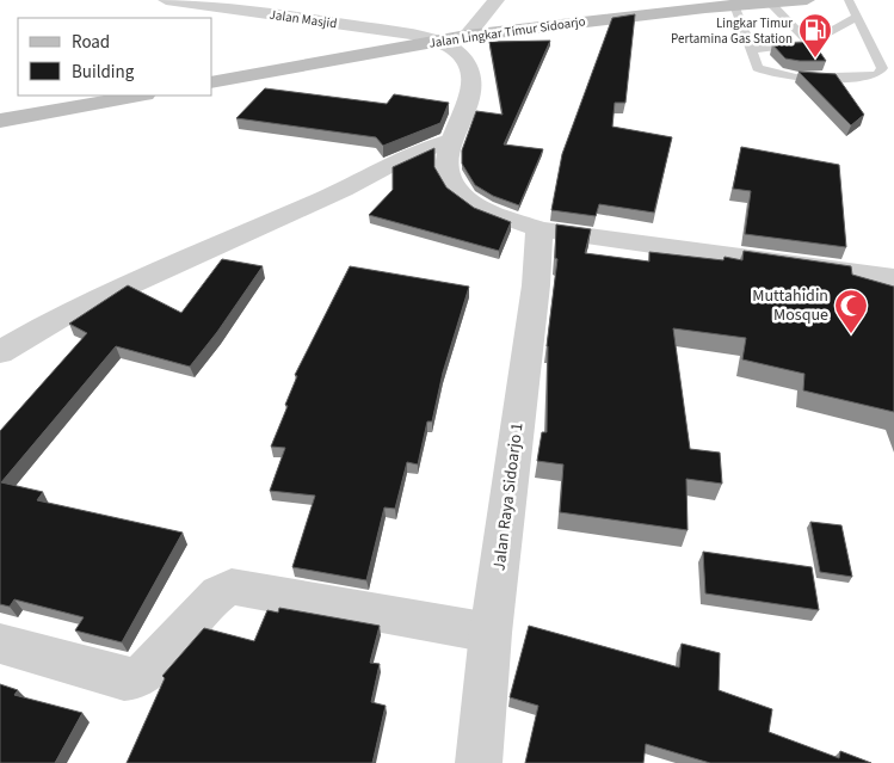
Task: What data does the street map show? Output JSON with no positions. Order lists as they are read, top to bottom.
{
  "streets": {
    "main road": ["Jalan Lingkar Timur Sidoarjo"],
    "street": ["Jalan Masjid", "Jalan Raya Sidoarjo 1"]
  },
  "crossings": [
    ["Jalan Masjid", "Jalan Lingkar Timur Sidoarjo"]
  ],
  "places": {
    "fuel station": ["Lingkar Timur Pertamina Gas Station"],
    "mosque": ["Muttahidin Mosque"]
  },
  "legend": ["Road", "Building"]
}
